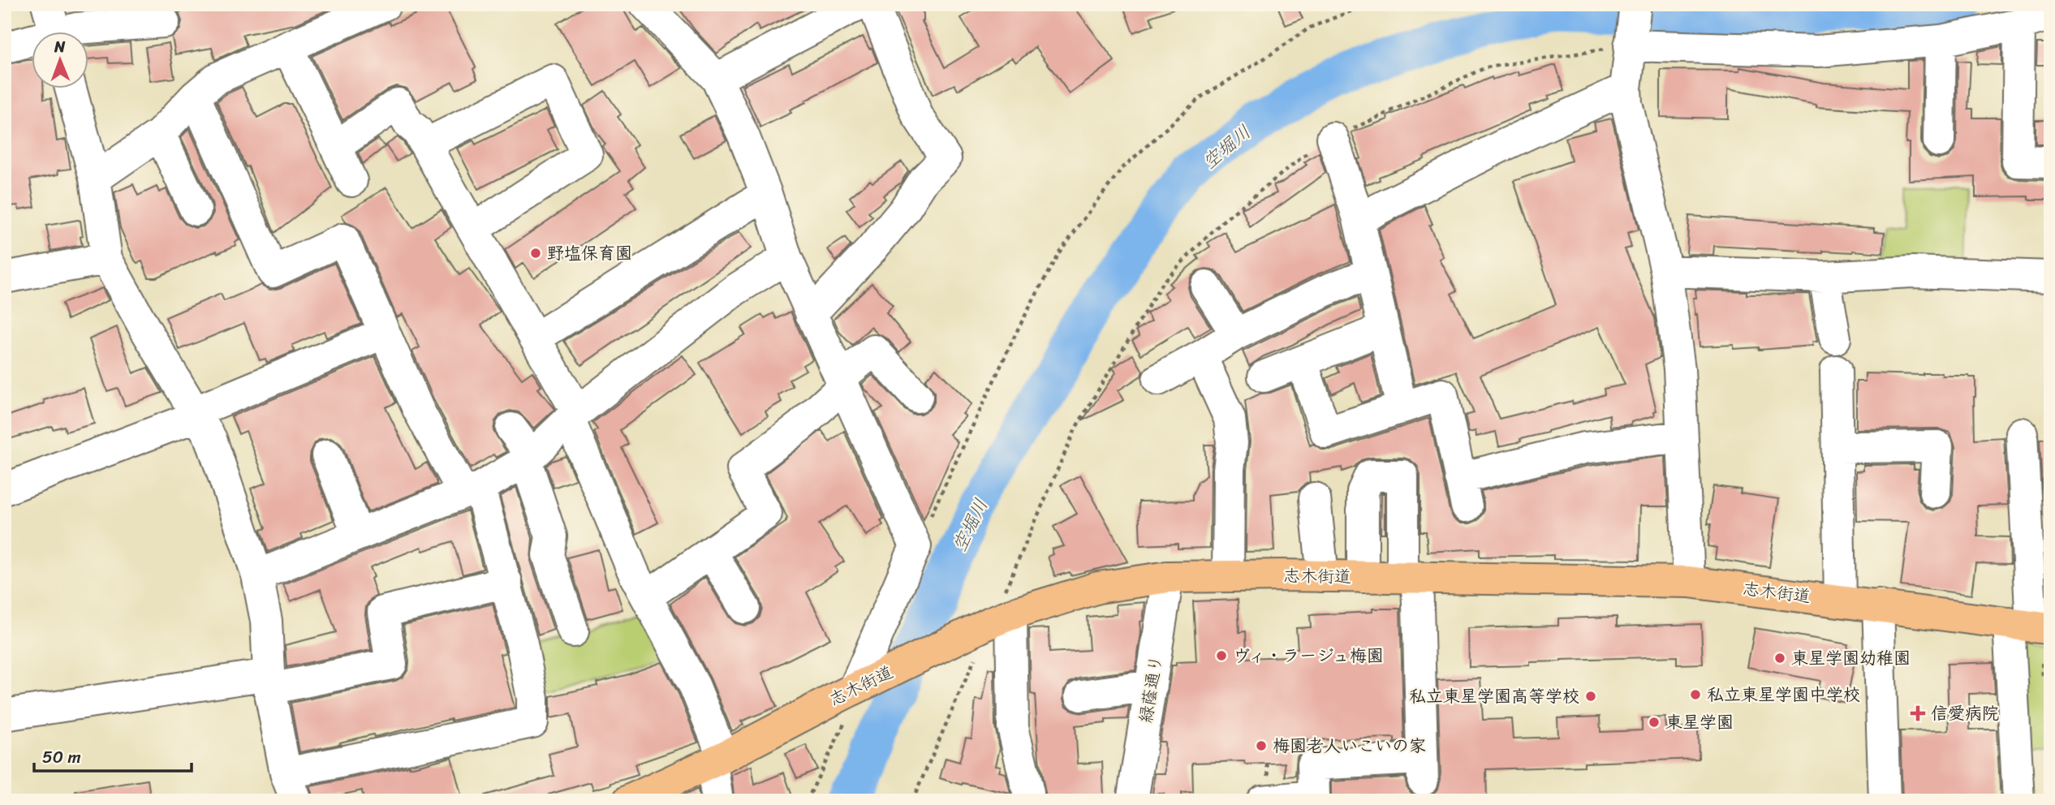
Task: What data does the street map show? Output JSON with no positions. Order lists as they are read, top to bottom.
{
  "streets": {
    "main road": ["志木街道"],
    "street": ["緑蔭通り"]
  },
  "crossings": [
    ["志木街道", "緑蔭通り"]
  ],
  "water": ["空堀川"],
  "places": {
    "other": [
      "野塩保育園",
      "ヴィ・ラージュ梅園",
      "東星学園幼稚園",
      "私立東星学園中学校",
      "私立東星学園高等学校",
      "東星学園",
      "梅園老人いこいの家"
    ],
    "health": ["信愛病院"]
  },
  "scale_bar": "50 m",
  "north": "top"
}
